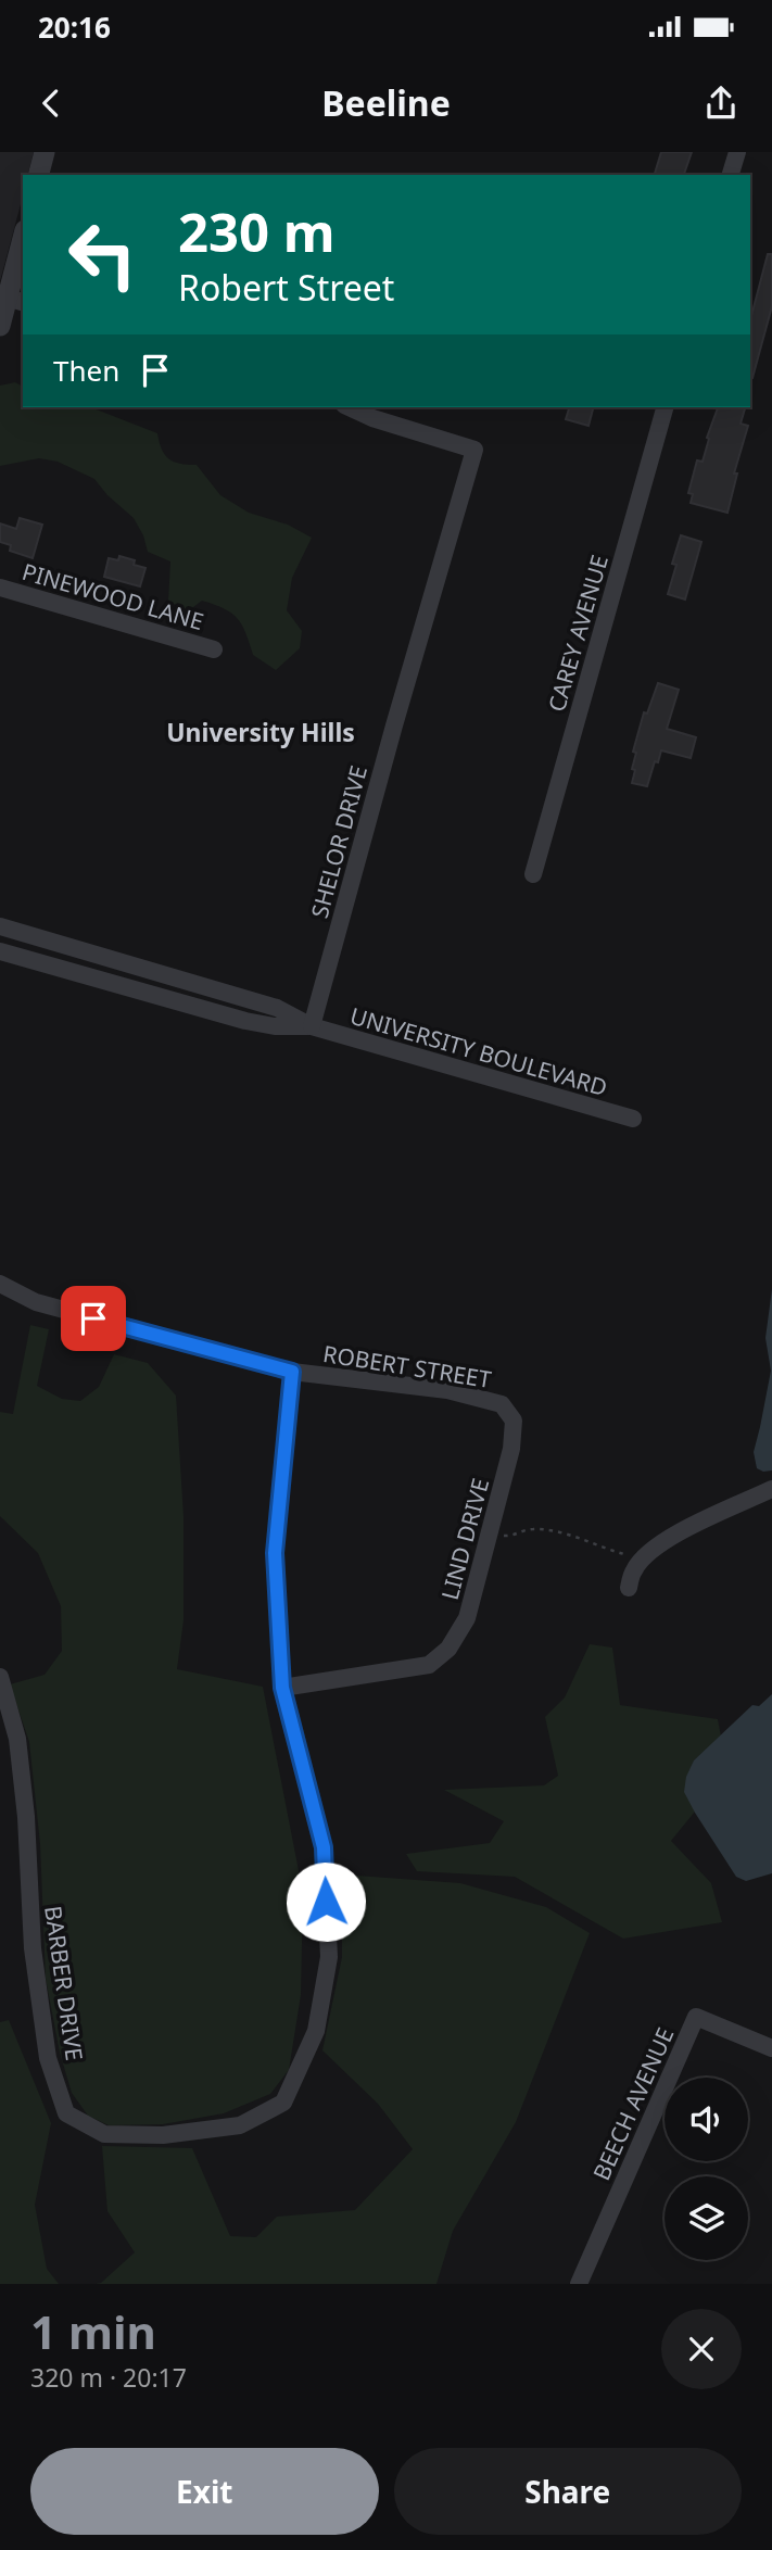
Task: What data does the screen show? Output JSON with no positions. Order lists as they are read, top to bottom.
{
  "streets": {
    "street": [
      "PINEWOOD LANE",
      "CAREY AVENUE",
      "SHELOR DRIVE",
      "UNIVERSITY BOULEVARD",
      "ROBERT STREET",
      "LIND DRIVE",
      "BARBER DRIVE",
      "BEECH AVENUE"
    ]
  },
  "crossings": [
    ["SHELOR DRIVE", "UNIVERSITY BOULEVARD"],
    ["ROBERT STREET", "LIND DRIVE"],
    ["LIND DRIVE", "BARBER DRIVE"]
  ],
  "districts": ["University Hills"],
  "page": {
    "status": "20:16",
    "header": "Beeline",
    "turn": ["230 m", "Robert Street"],
    "then": "Then",
    "heading": ["1 min", "320 m · 20:17"],
    "buttons": ["Exit", "Share"]
  }
}
